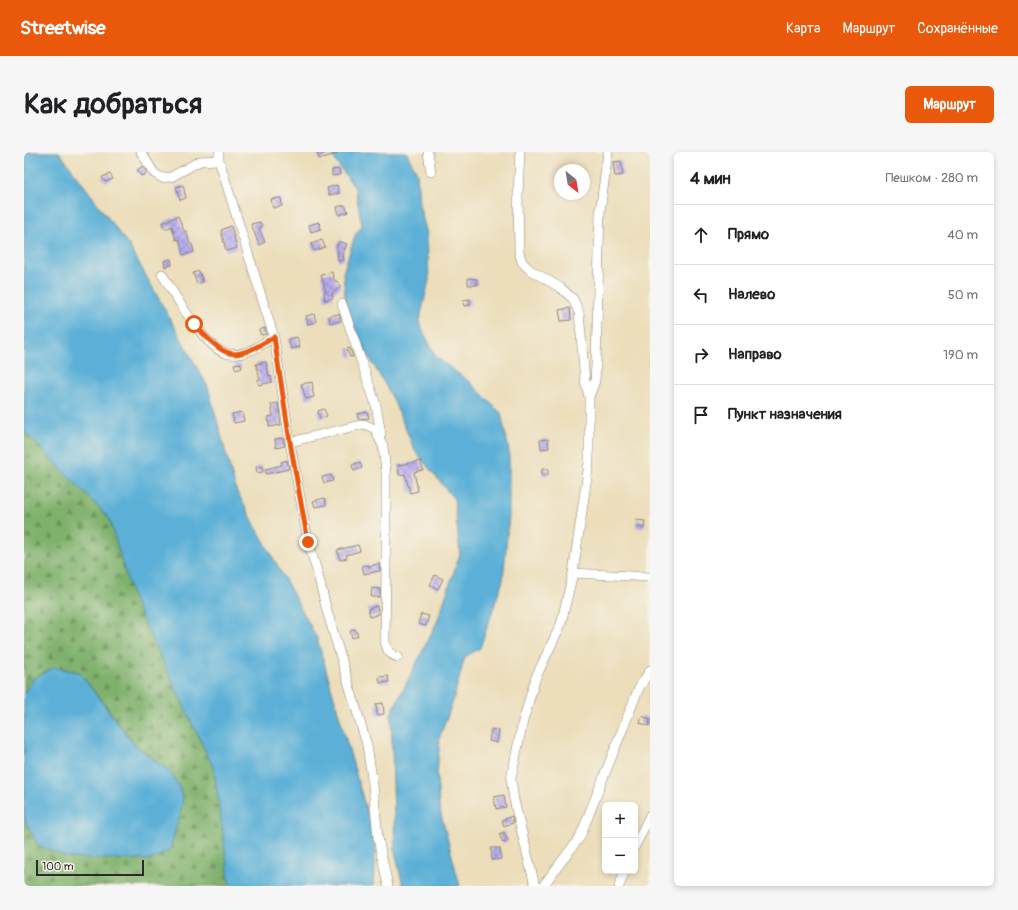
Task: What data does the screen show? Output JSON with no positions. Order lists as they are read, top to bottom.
{
  "scale_bar": "100 m",
  "north": "bottom right",
  "page": {
    "header": "Streetwise",
    "nav": ["Карта", "Маршрут", "Сохранённые"],
    "buttons": "Маршрут",
    "title": "Как добраться",
    "heading": ["4 мин", "Пешком · 280 m"],
    "list": [
      ["Прямо", "40 m"],
      ["Налево", "50 m"],
      ["Направо", "190 m"],
      "Пункт назначения"
    ],
    "map_buttons": ["+", "−"],
    "scale": "100 m"
  }
}
